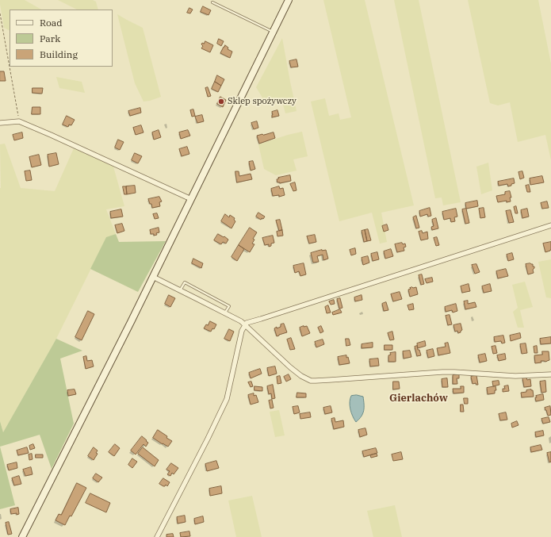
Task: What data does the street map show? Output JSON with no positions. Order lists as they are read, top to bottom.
{
  "districts": ["Gierlachów"],
  "places": ["Sklep spożywczy"],
  "legend": ["Road", "Park", "Building"]
}
